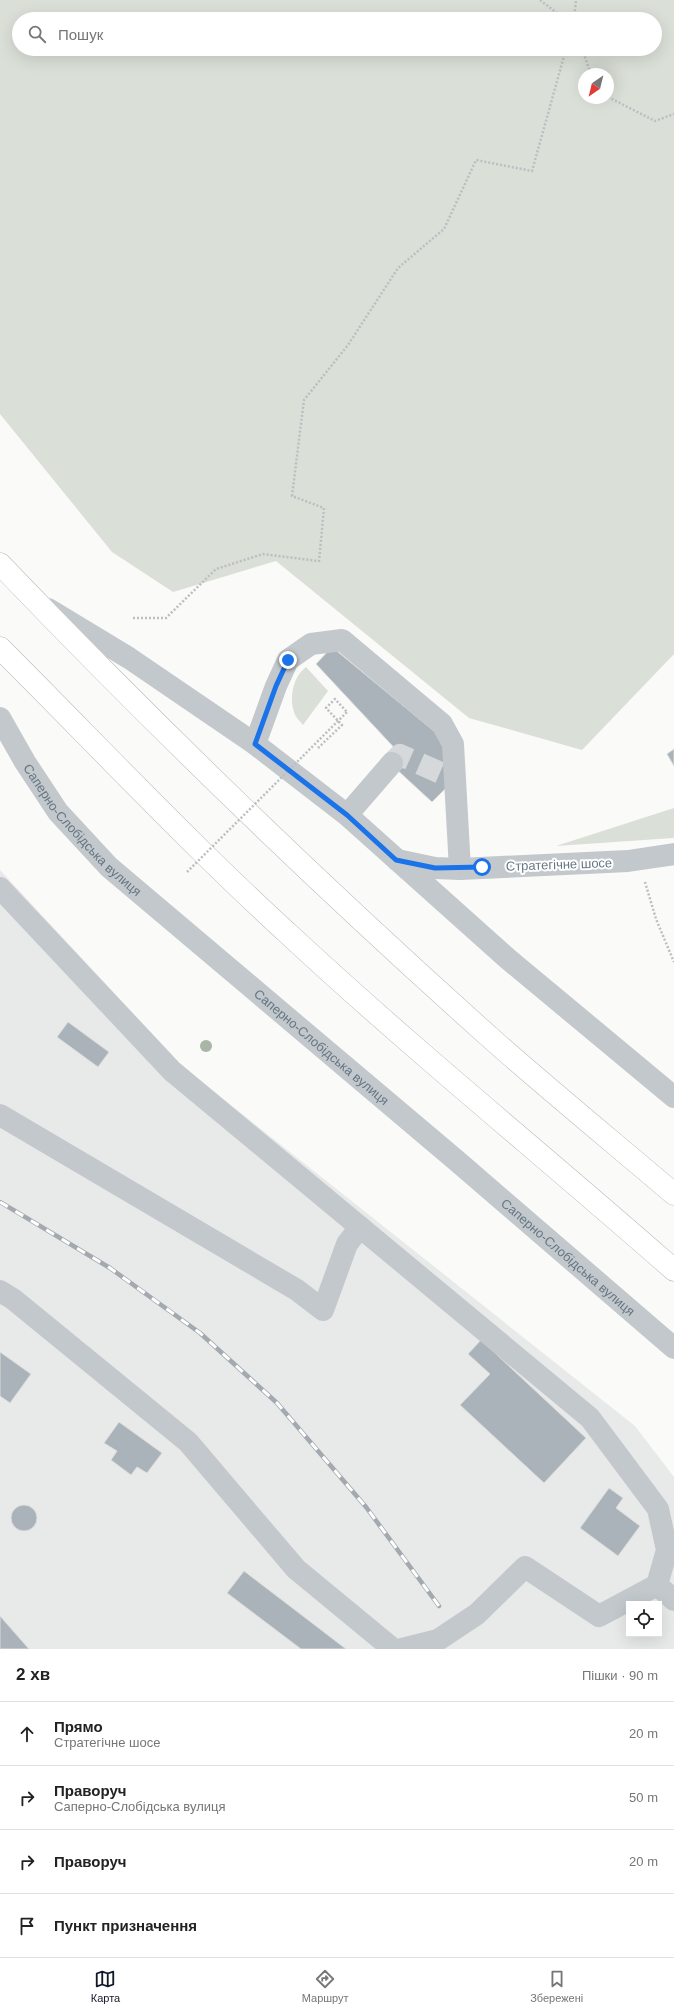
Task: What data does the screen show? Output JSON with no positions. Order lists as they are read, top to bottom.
{
  "streets": {
    "street": ["Саперно-Слобідська вулиця", "Стратегічне шосе"]
  },
  "north": "bottom left",
  "page": {
    "search": "Пошук",
    "heading": ["2 хв", "Пішки · 90 m"],
    "list": [
      ["Прямо", "Стратегічне шосе", "20 m"],
      ["Праворуч", "Саперно-Слобідська вулиця", "50 m"],
      ["Праворуч", "20 m"],
      "Пункт призначення"
    ],
    "nav": ["Карта", "Маршрут", "Збережені"]
  }
}
